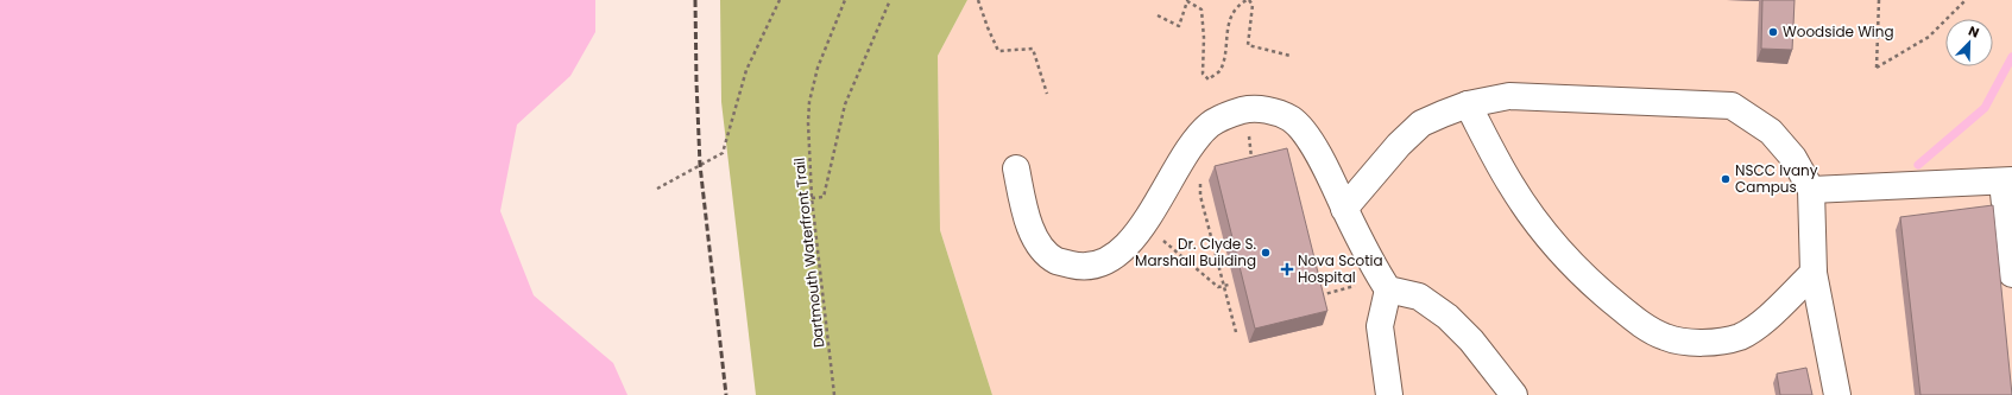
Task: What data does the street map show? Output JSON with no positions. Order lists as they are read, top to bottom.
{
  "streets": {
    "path": ["Dartmouth Waterfront Trail"]
  },
  "places": {
    "other": ["Woodside Wing", "NSCC Ivany Campus", "Dr. Clyde S. Marshall Building"],
    "health": ["Nova Scotia Hospital"]
  },
  "north": "top right"
}
